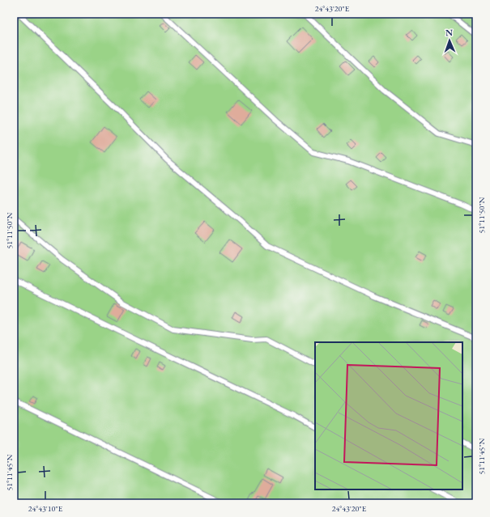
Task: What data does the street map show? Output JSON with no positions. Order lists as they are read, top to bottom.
{
  "north": "top",
  "coordinates": [
    "24°43'20\"E",
    "51°11'50\"N",
    "51°11'45\"N",
    "24°43'10\"E"
  ]
}
